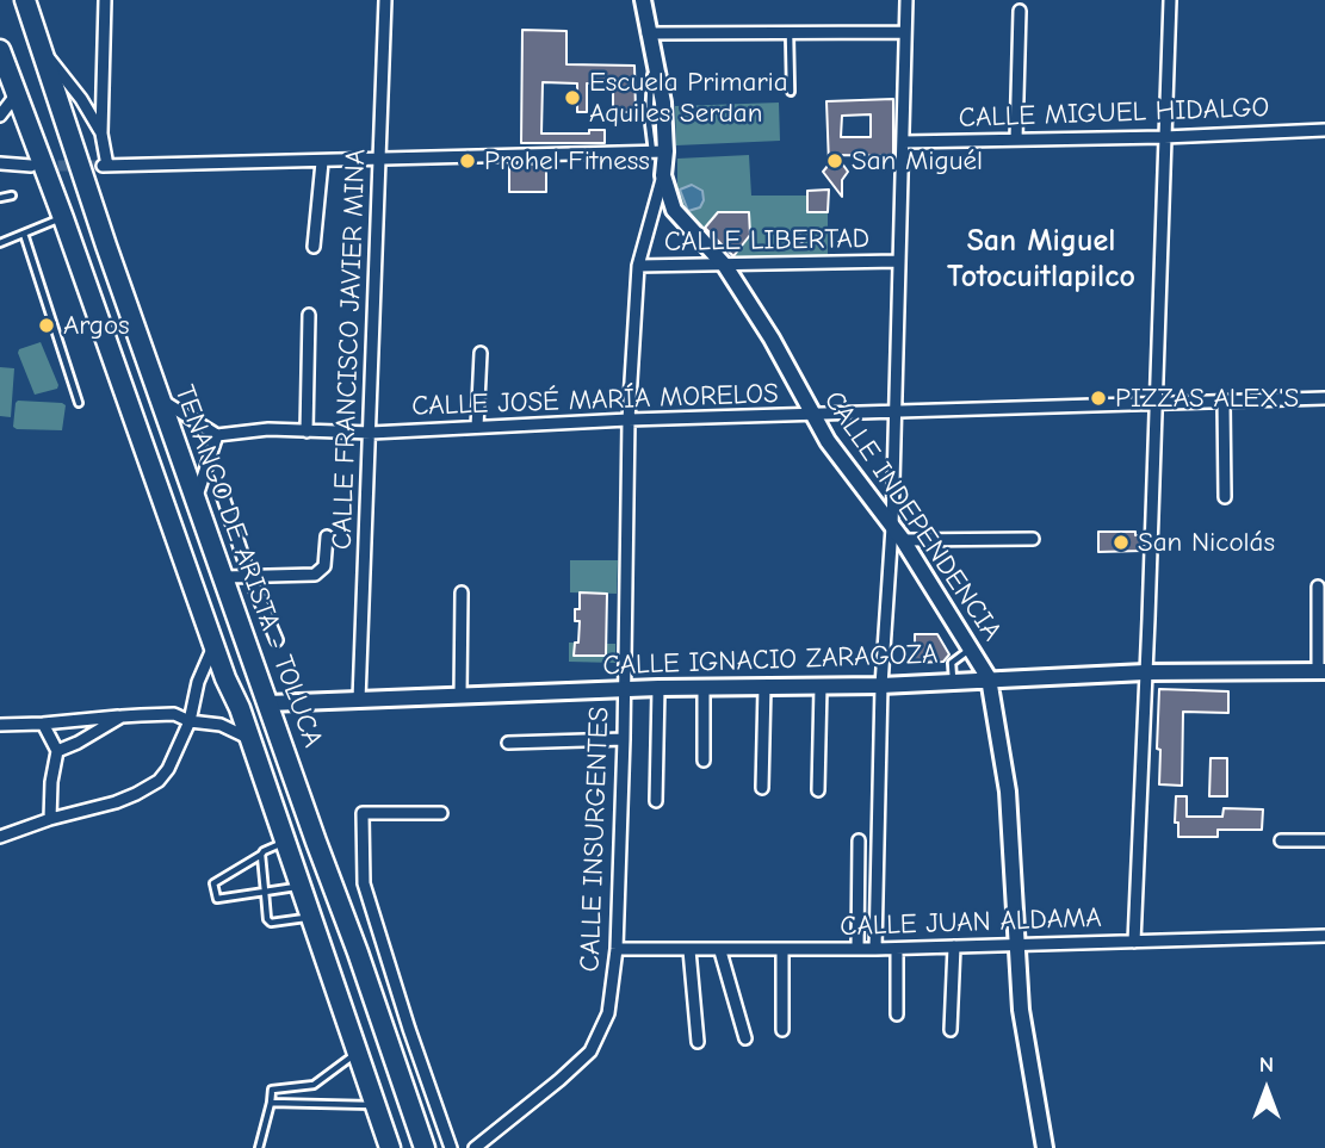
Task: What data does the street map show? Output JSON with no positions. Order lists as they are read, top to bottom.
{
  "streets": {
    "highway": ["TENANGO DE ARISTA - TOLUCA"],
    "street": [
      "CALLE MIGUEL HIDALGO",
      "CALLE LIBERTAD",
      "CALLE FRANCISCO JAVIER MINA",
      "CALLE JOSÉ MARÍA MORELOS",
      "CALLE INDEPENDENCIA",
      "CALLE IGNACIO ZARAGOZA",
      "CALLE INSURGENTES",
      "CALLE JUAN ALDAMA"
    ]
  },
  "crossings": [
    ["CALLE LIBERTAD", "CALLE INDEPENDENCIA"],
    ["CALLE LIBERTAD", "CALLE INSURGENTES"],
    ["CALLE FRANCISCO JAVIER MINA", "CALLE JOSÉ MARÍA MORELOS"],
    ["CALLE FRANCISCO JAVIER MINA", "CALLE IGNACIO ZARAGOZA"],
    ["CALLE JOSÉ MARÍA MORELOS", "CALLE INDEPENDENCIA"],
    ["CALLE JOSÉ MARÍA MORELOS", "CALLE INSURGENTES"],
    ["CALLE INDEPENDENCIA", "CALLE IGNACIO ZARAGOZA"],
    ["CALLE INDEPENDENCIA", "CALLE INSURGENTES"],
    ["CALLE INDEPENDENCIA", "CALLE JUAN ALDAMA"],
    ["TENANGO DE ARISTA - TOLUCA", "CALLE IGNACIO ZARAGOZA"],
    ["CALLE IGNACIO ZARAGOZA", "CALLE INSURGENTES"],
    ["CALLE INSURGENTES", "CALLE JUAN ALDAMA"]
  ],
  "districts": ["San Miguel Totocuitlapilco"],
  "places": [
    "Escuela Primaria Aquiles Serdan",
    "Prohel Fitness",
    "San Miguél",
    "Argos",
    "PIZZAS ALEX'S",
    "San Nicolás"
  ],
  "north": "top"
}
